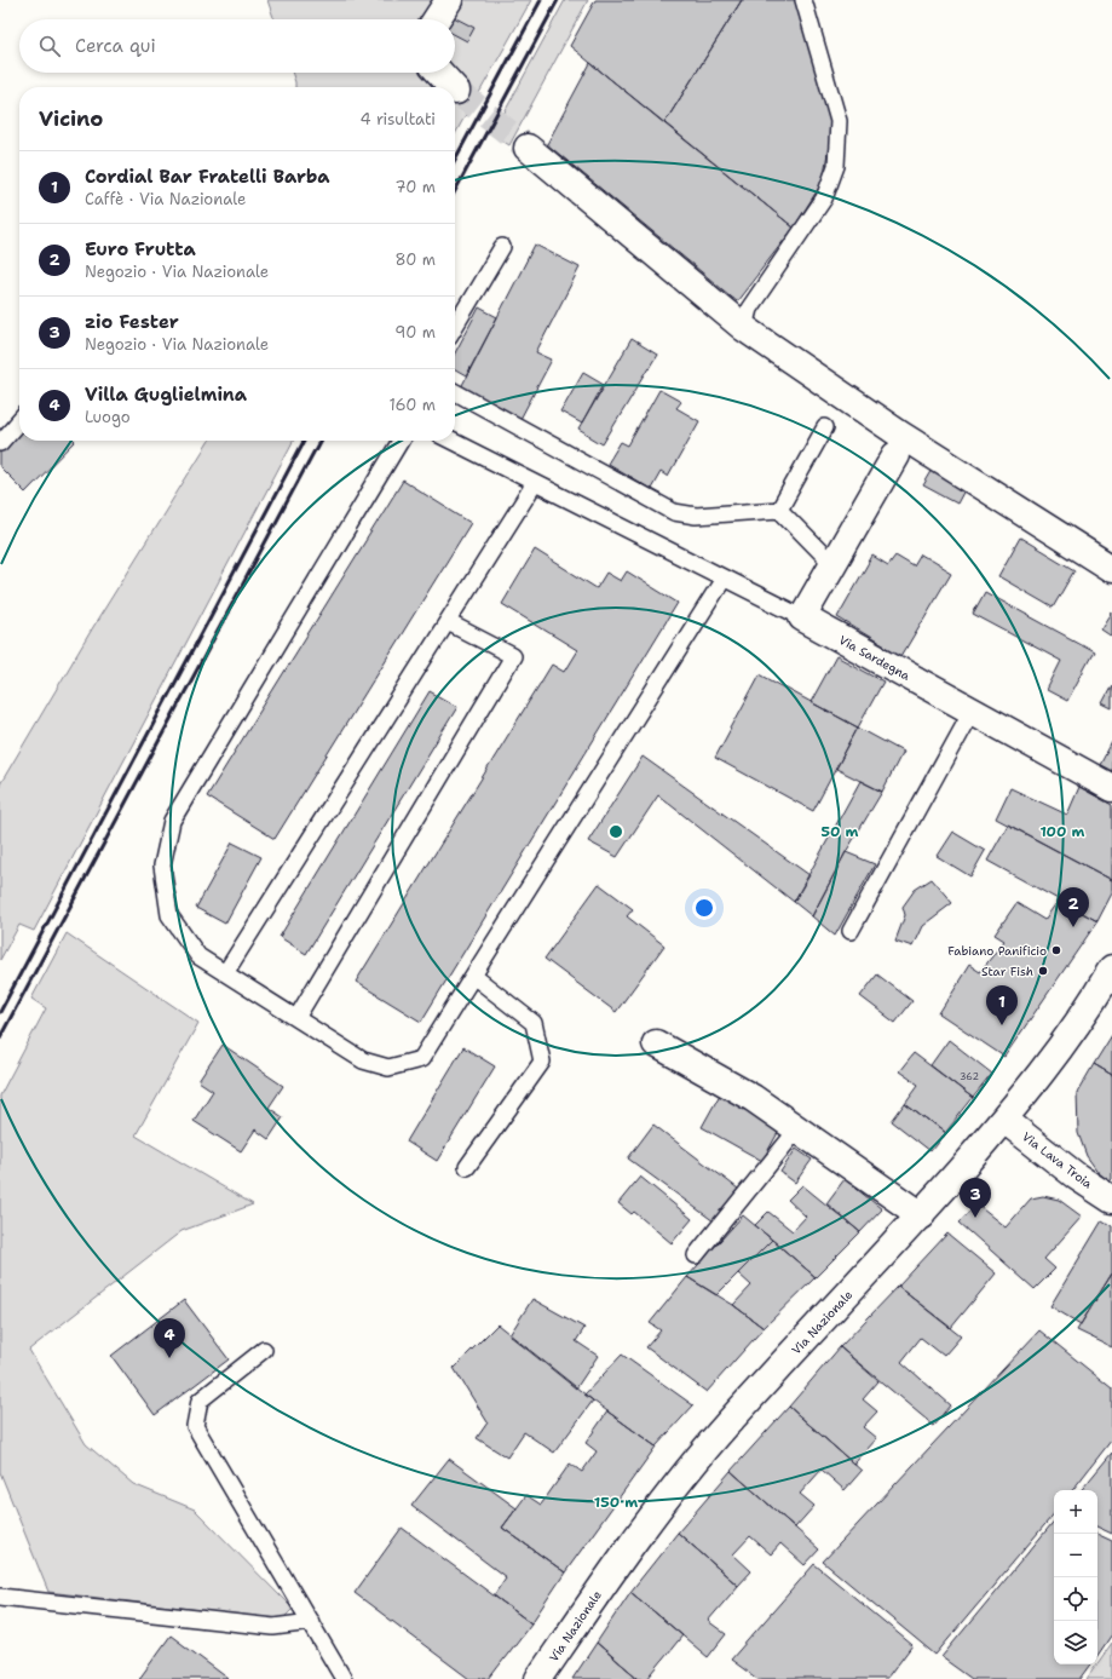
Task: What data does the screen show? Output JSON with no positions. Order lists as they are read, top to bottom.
{
  "streets": {
    "street": ["Via Sardegna", "Via Lava Troia", "Via Nazionale"]
  },
  "crossings": [
    ["Via Lava Troia", "Via Nazionale"]
  ],
  "places": ["Fabiano Panificio", "Star Fish"],
  "house_numbers": ["362"],
  "page": {
    "search": "Cerca qui",
    "heading": ["Vicino", "4 risultati"],
    "list": [
      {
        "mark": "1",
        "name": "Cordial Bar Fratelli Barba",
        "note": "Caffè · Via Nazionale",
        "value": "70 m"
      },
      {
        "mark": "2",
        "name": "Euro Frutta",
        "note": "Negozio · Via Nazionale",
        "value": "80 m"
      },
      {
        "mark": "3",
        "name": "zio Fester",
        "note": "Negozio · Via Nazionale",
        "value": "90 m"
      },
      {
        "mark": "4",
        "name": "Villa Guglielmina",
        "note": "Luogo",
        "value": "160 m"
      }
    ],
    "pins": [
      "2",
      "1",
      "3",
      "4"
    ],
    "map_buttons": ["+", "−"]
  },
  "rings": ["50 m", "100 m", "150 m"]
}
